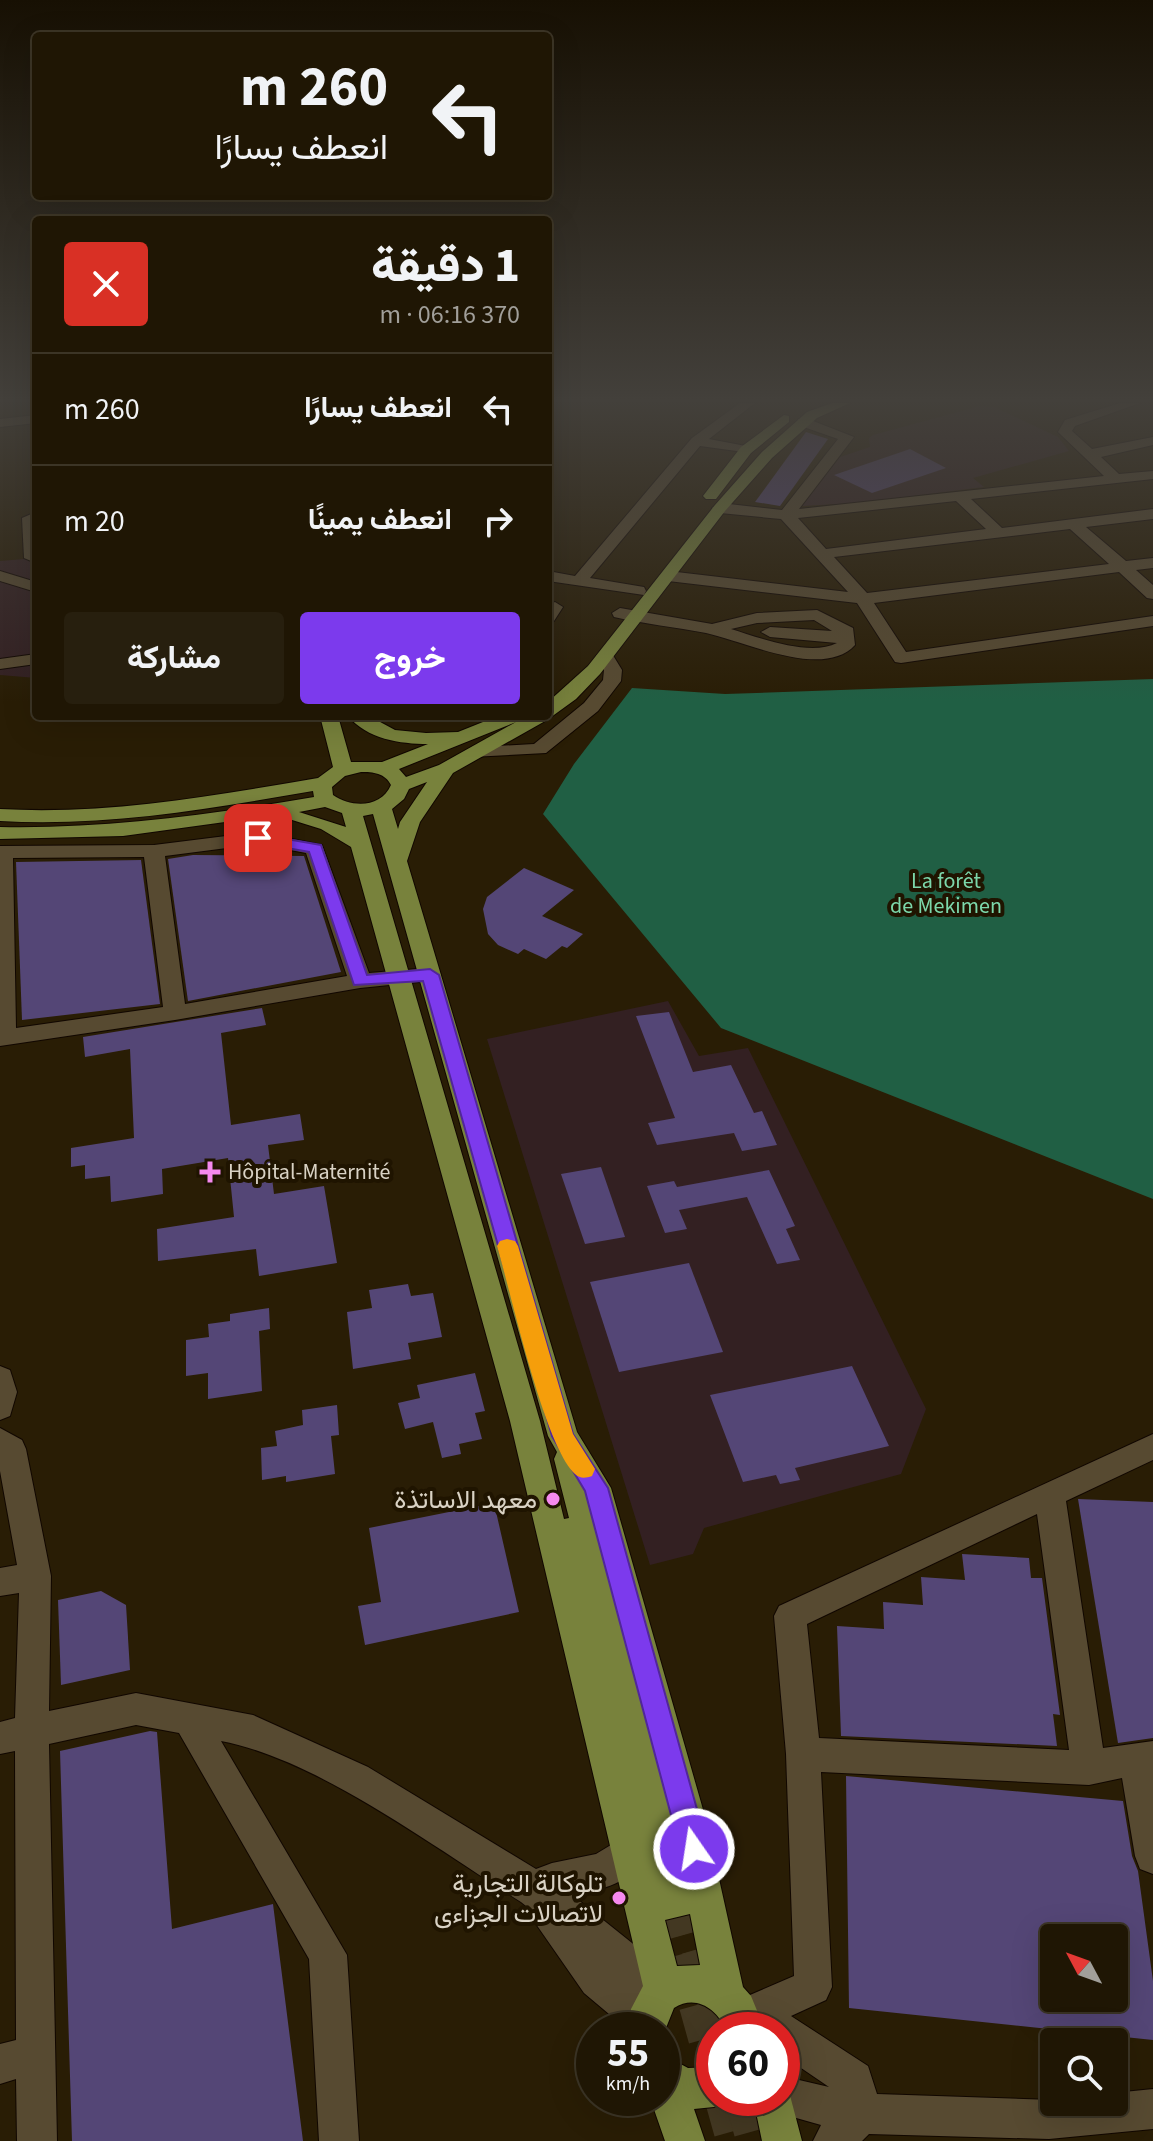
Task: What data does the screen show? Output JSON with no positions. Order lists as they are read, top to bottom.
{
  "parks": ["La forêt de Mekimen"],
  "places": {
    "health": ["Hôpital-Maternité"],
    "other": ["معهد الاساتذة", "تلوكالة التجارية لاتصالات الجزاءى"]
  },
  "north": "top left",
  "page": {
    "turn": ["260 m", "انعطف يسارًا"],
    "heading": ["1 دقيقة", "370 m · 06:16"],
    "list": [
      {
        "name": "انعطف يسارًا",
        "value": "260 m"
      },
      {
        "name": "انعطف يمينًا",
        "value": "20 m"
      }
    ],
    "buttons": ["خروج", "مشاركة"],
    "speed": "55 km/h",
    "limit": "60"
  }
}
